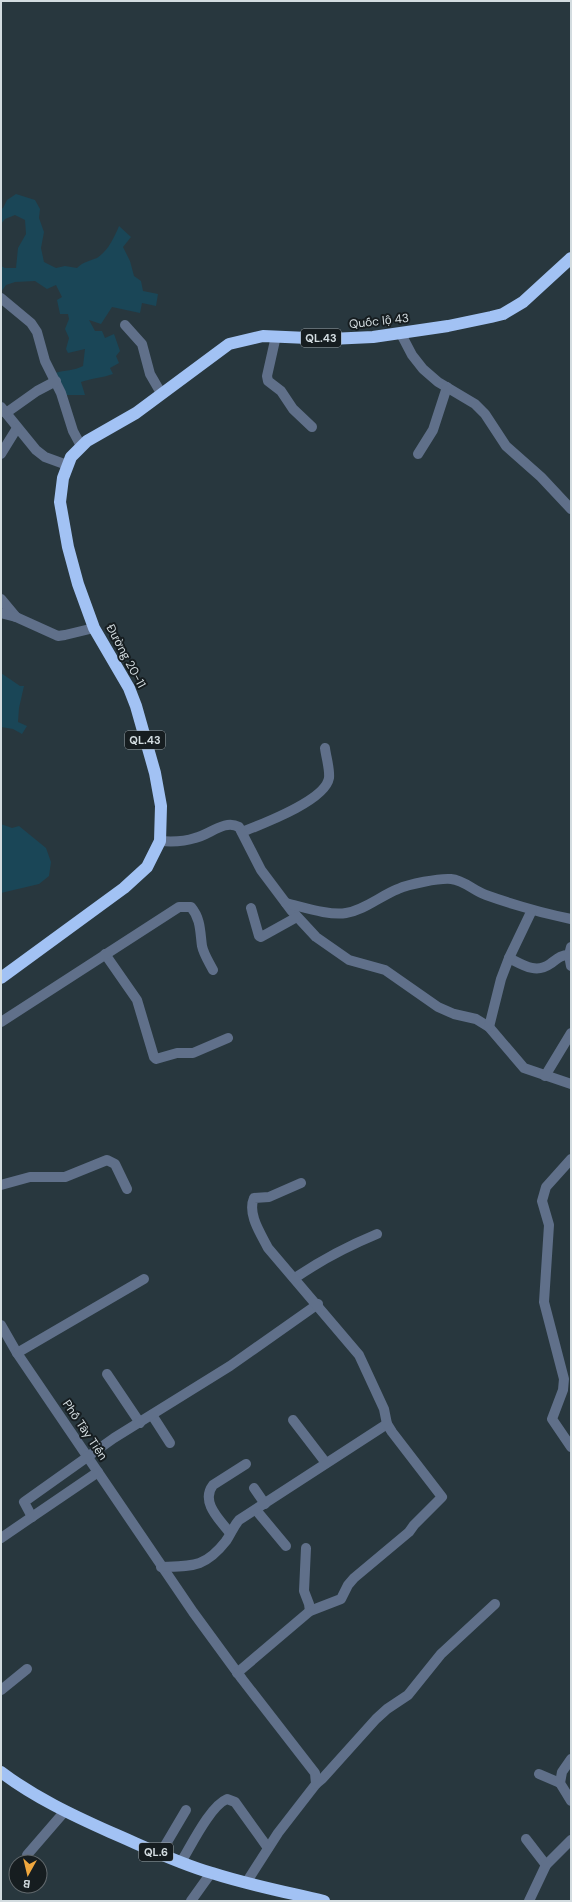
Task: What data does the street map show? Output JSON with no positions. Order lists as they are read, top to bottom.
{
  "streets": {
    "highway": [
      "Quốc lộ 43",
      "QL.43",
      "Đường 20-11",
      "QL.6"
    ],
    "street": ["Phố Tây Tiến"]
  },
  "crossings": [
    ["Quốc lộ 43", "Đường 20-11"]
  ],
  "north": "bottom"
}
